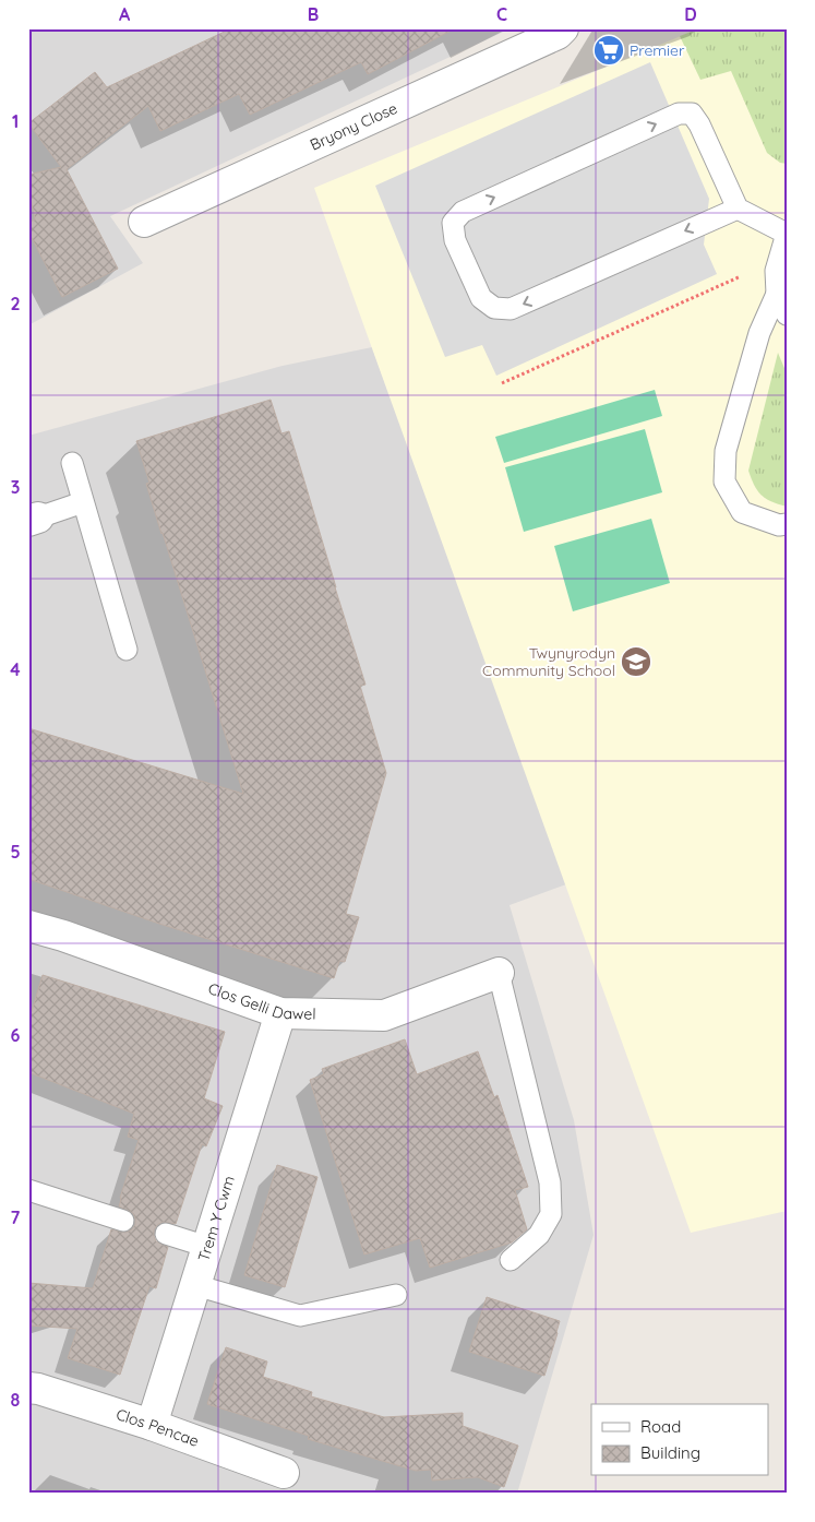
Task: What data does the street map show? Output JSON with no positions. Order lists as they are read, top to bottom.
{
  "streets": {
    "street": [
      "Bryony Close",
      "Clos Gelli Dawel",
      "Trem Y Cwm",
      "Clos Pencae"
    ]
  },
  "crossings": [
    ["Clos Gelli Dawel", "Trem Y Cwm"],
    ["Trem Y Cwm", "Clos Pencae"]
  ],
  "places": {
    "supermarket": ["Premier"],
    "school or university": ["Twynyrodyn Community School"]
  },
  "legend": ["Road", "Building"],
  "grid": {
    "columns": [
      "A",
      "B",
      "C",
      "D"
    ],
    "rows": [
      "1",
      "2",
      "3",
      "4",
      "5",
      "6",
      "7",
      "8"
    ]
  }
}
